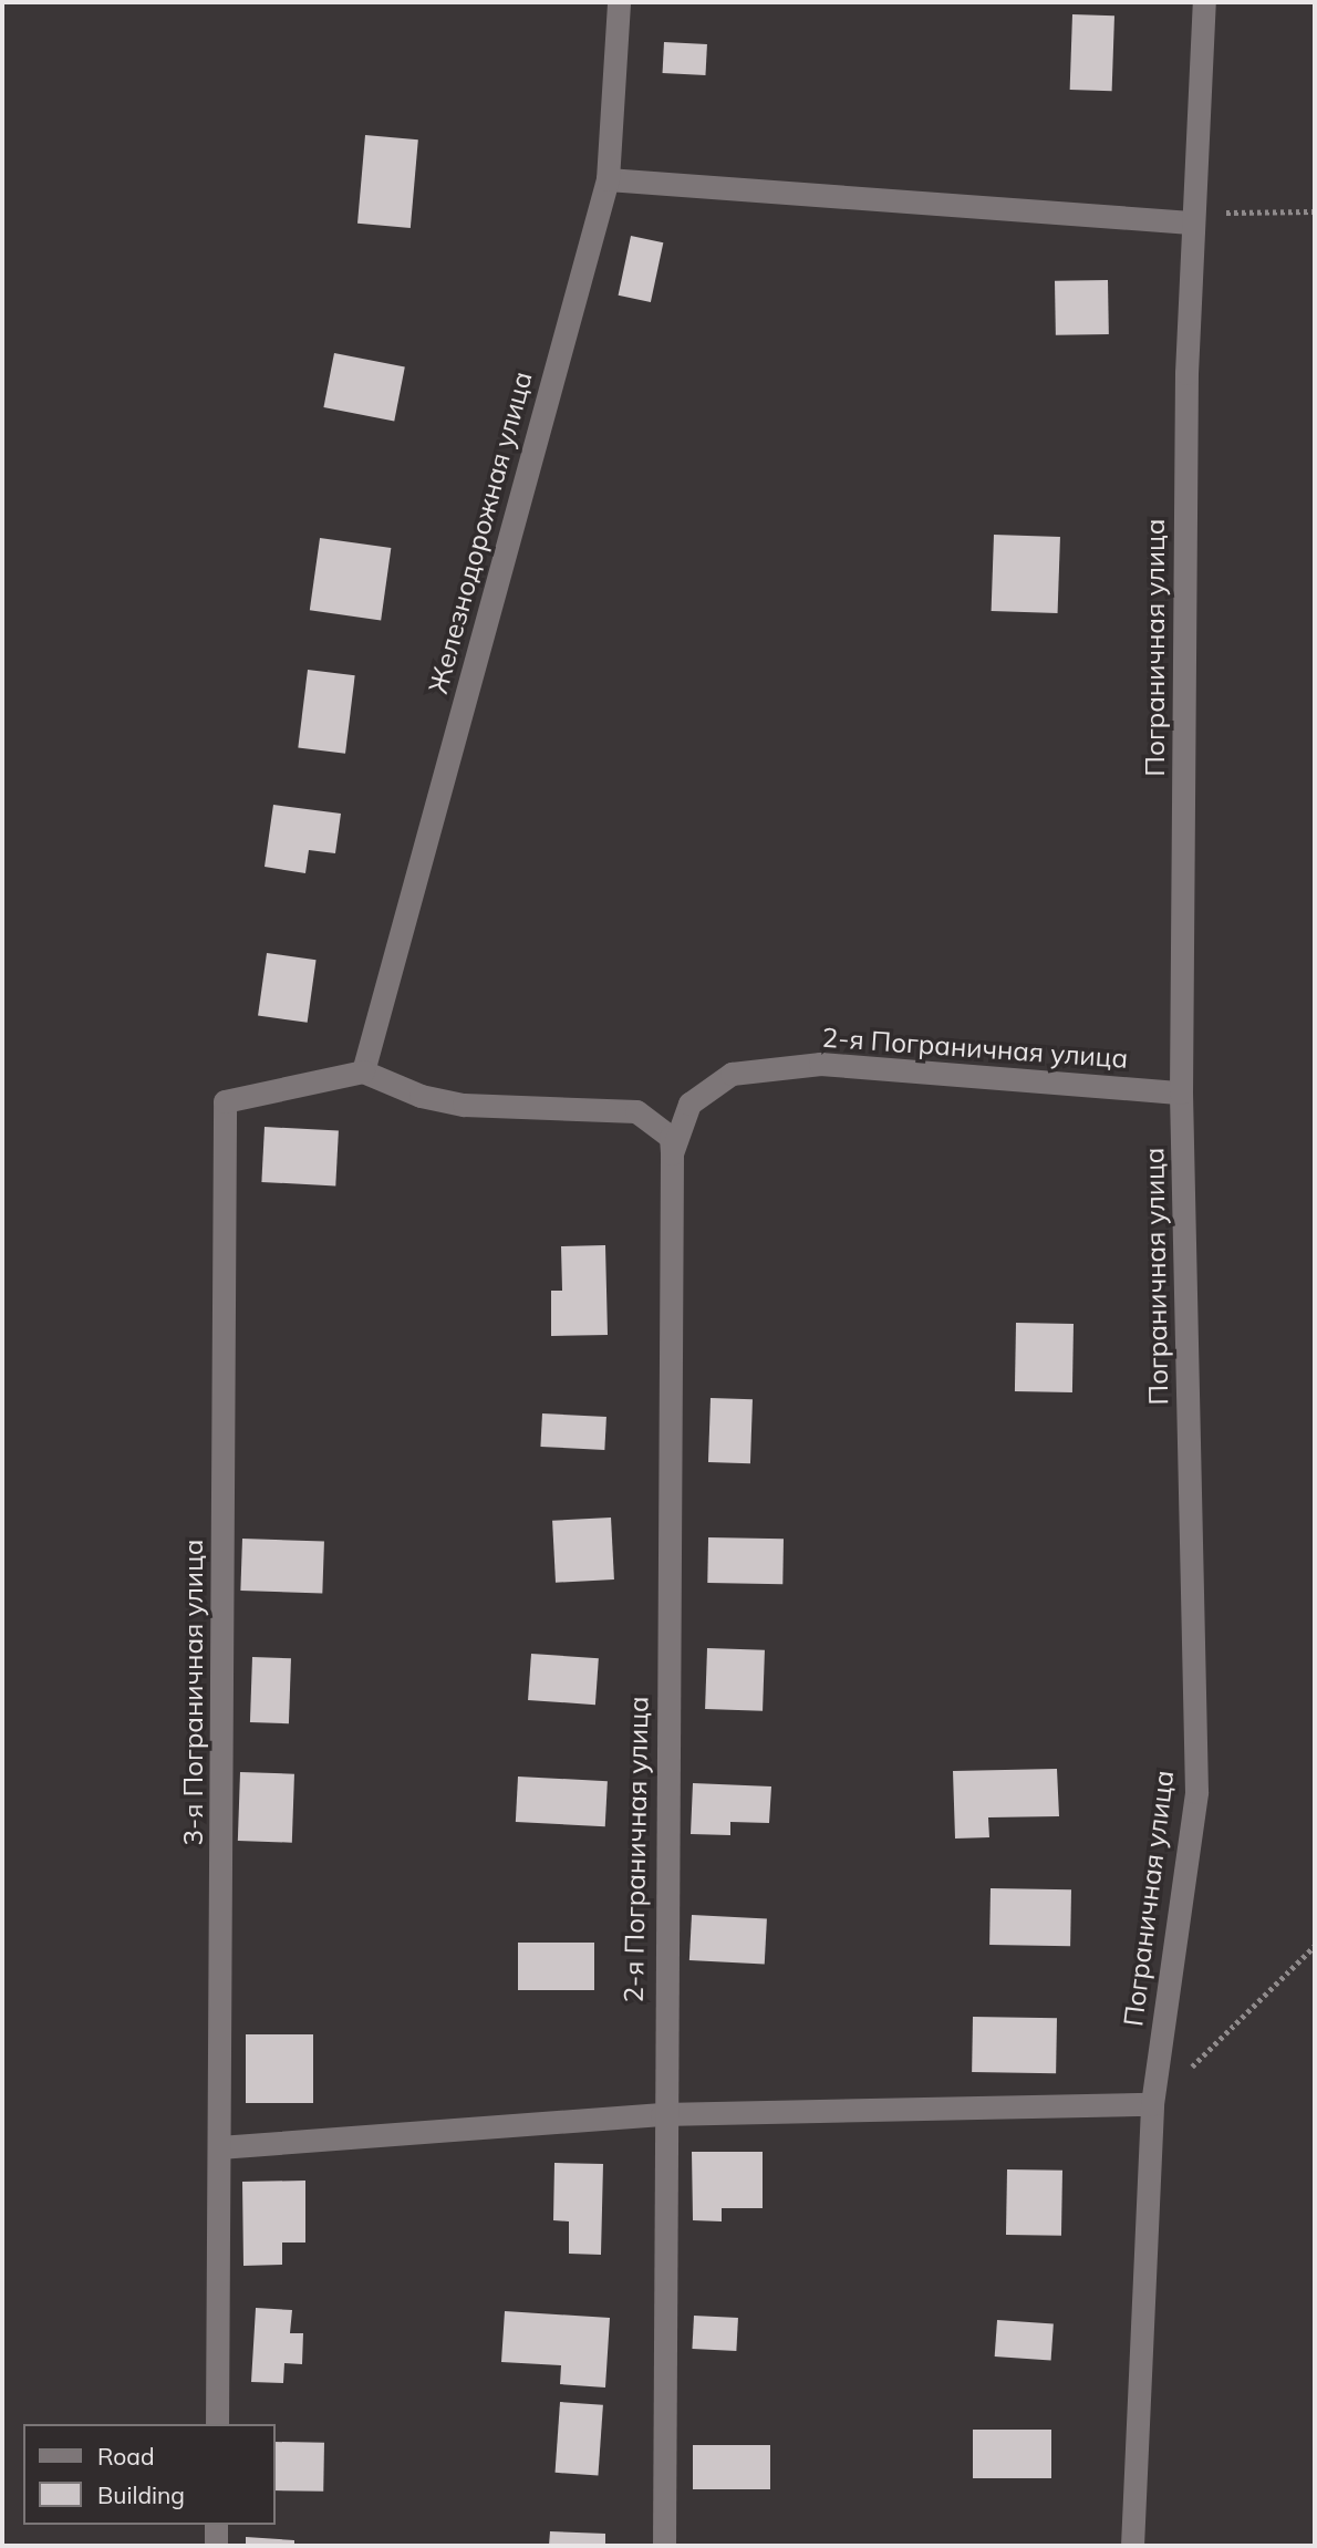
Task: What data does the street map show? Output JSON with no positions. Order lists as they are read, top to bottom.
{
  "streets": {
    "street": [
      "Железнодорожная улица",
      "Пограничная улица",
      "2-я Пограничная улица",
      "3-я Пограничная улица"
    ]
  },
  "crossings": [
    ["Железнодорожная улица", "3-я Пограничная улица"],
    ["Пограничная улица", "2-я Пограничная улица"]
  ],
  "legend": ["Road", "Building"]
}
